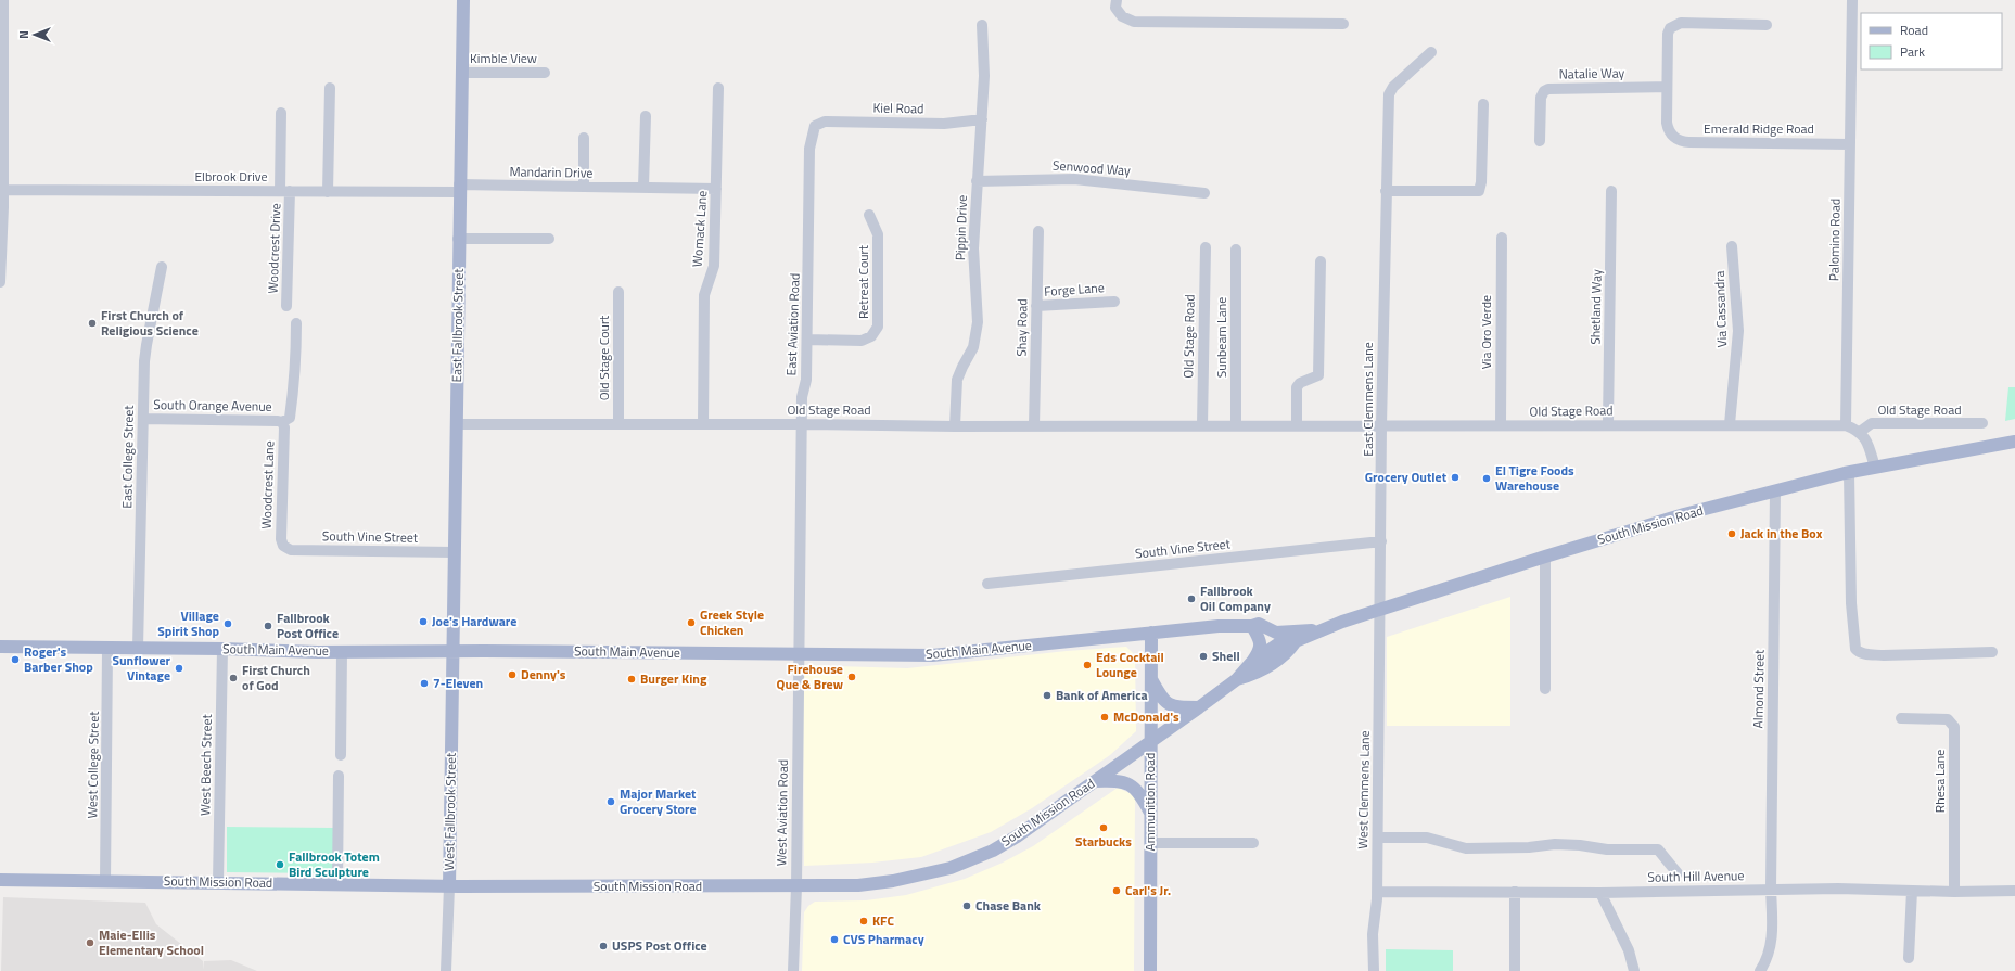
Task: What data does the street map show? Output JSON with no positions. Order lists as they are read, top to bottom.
{
  "streets": {
    "main road": [
      "East Fallbrook Street",
      "South Mission Road",
      "South Main Avenue",
      "Ammunition Road",
      "West Fallbrook Street"
    ],
    "street": [
      "Kimble View",
      "Natalie Way",
      "Kiel Road",
      "Emerald Ridge Road",
      "Senwood Way",
      "Mandarin Drive",
      "Elbrook Drive",
      "Pippin Drive",
      "Womack Lane",
      "Palomino Road",
      "Woodcrest Drive",
      "Retreat Court",
      "Forge Lane",
      "Shetland Way",
      "Via Cassandra",
      "East Aviation Road",
      "Shay Road",
      "Via Oro Verde",
      "Old Stage Road",
      "Sunbeam Lane",
      "Old Stage Court",
      "East Clemmens Lane",
      "South Orange Avenue",
      "East College Street",
      "Woodcrest Lane",
      "South Vine Street",
      "Almond Street",
      "West College Street",
      "West Beech Street",
      "Rhesa Lane",
      "West Clemmens Lane",
      "West Aviation Road",
      "South Hill Avenue"
    ]
  },
  "crossings": [
    ["Kimble View", "East Fallbrook Street"],
    ["Natalie Way", "Emerald Ridge Road"],
    ["Kiel Road", "Pippin Drive"],
    ["Kiel Road", "East Aviation Road"],
    ["Emerald Ridge Road", "Palomino Road"],
    ["Senwood Way", "Pippin Drive"],
    ["Mandarin Drive", "Elbrook Drive"],
    ["Mandarin Drive", "Womack Lane"],
    ["Mandarin Drive", "East Fallbrook Street"],
    ["Elbrook Drive", "Woodcrest Drive"],
    ["Elbrook Drive", "East Fallbrook Street"],
    ["Pippin Drive", "Old Stage Road"],
    ["Womack Lane", "Old Stage Road"],
    ["Palomino Road", "Old Stage Road"],
    ["Retreat Court", "East Aviation Road"],
    ["Forge Lane", "Shay Road"],
    ["Shetland Way", "Old Stage Road"],
    ["Via Cassandra", "Old Stage Road"],
    ["East Aviation Road", "Old Stage Road"],
    ["East Aviation Road", "South Main Avenue"],
    ["East Aviation Road", "West Aviation Road"],
    ["East Fallbrook Street", "Old Stage Road"],
    ["East Fallbrook Street", "South Vine Street"],
    ["East Fallbrook Street", "South Main Avenue"],
    ["East Fallbrook Street", "West Fallbrook Street"],
    ["Shay Road", "Old Stage Road"],
    ["Via Oro Verde", "Old Stage Road"],
    ["Old Stage Road", "Sunbeam Lane"],
    ["Old Stage Road", "Old Stage Court"],
    ["Old Stage Road", "East Clemmens Lane"],
    ["East Clemmens Lane", "South Mission Road"],
    ["East Clemmens Lane", "South Vine Street"],
    ["East Clemmens Lane", "West Clemmens Lane"],
    ["South Orange Avenue", "East College Street"],
    ["South Orange Avenue", "Woodcrest Lane"],
    ["East College Street", "South Main Avenue"],
    ["Woodcrest Lane", "South Vine Street"],
    ["South Mission Road", "South Main Avenue"],
    ["South Mission Road", "Almond Street"],
    ["South Mission Road", "West College Street"],
    ["South Mission Road", "West Beech Street"],
    ["South Mission Road", "West Clemmens Lane"],
    ["South Mission Road", "Ammunition Road"],
    ["South Mission Road", "West Fallbrook Street"],
    ["South Mission Road", "West Aviation Road"],
    ["South Main Avenue", "West College Street"],
    ["South Main Avenue", "West Beech Street"],
    ["South Main Avenue", "Ammunition Road"],
    ["South Main Avenue", "West Fallbrook Street"],
    ["South Main Avenue", "West Aviation Road"],
    ["Almond Street", "South Hill Avenue"],
    ["Rhesa Lane", "South Hill Avenue"],
    ["West Clemmens Lane", "South Hill Avenue"]
  ],
  "places": [
    "First Church of Religious Science",
    "Grocery Outlet",
    "El Tigre Foods Warehouse",
    "Jack in the Box",
    "Fallbrook Oil Company",
    "Joe's Hardware",
    "Greek Style Chicken",
    "Village Spirit Shop",
    "Fallbrook Post Office",
    "Shell",
    "Roger's Barber Shop",
    "Eds Cocktail Lounge",
    "Sunflower Vintage",
    "Denny's",
    "Firehouse Que & Brew",
    "First Church of God",
    "Burger King",
    "7-Eleven",
    "Bank of America",
    "McDonald's",
    "Major Market Grocery Store",
    "Starbucks",
    "Fallbrook Totem Bird Sculpture",
    "Carl's Jr.",
    "Chase Bank",
    "KFC",
    "CVS Pharmacy",
    "Maie-Ellis Elementary School",
    "USPS Post Office"
  ],
  "legend": ["Road", "Park"],
  "north": "left"
}
